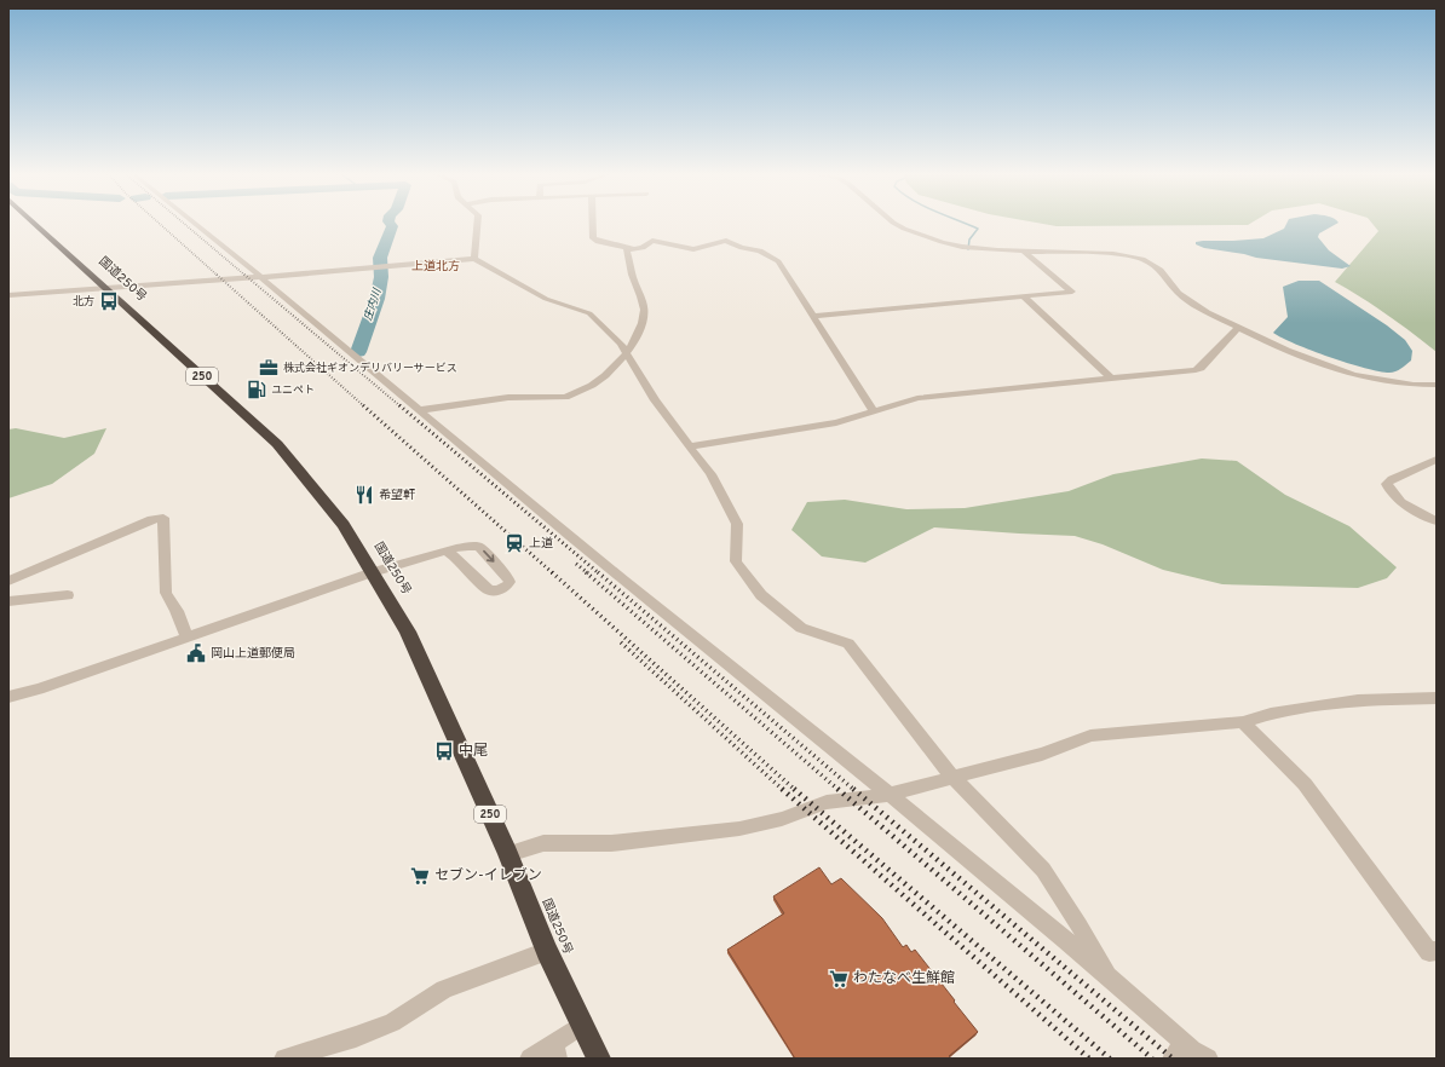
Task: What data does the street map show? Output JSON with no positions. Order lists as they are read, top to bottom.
{
  "streets": {
    "highway": ["国道250号", "250"]
  },
  "districts": ["上道北方"],
  "water": ["庄内川"],
  "places": {
    "bus stop": ["北方", "中尾"],
    "office": ["株式会社ギオンデリバリーサービス"],
    "fuel station": ["ユニペト"],
    "restaurant": ["希望軒"],
    "station": ["上道"],
    "public building": ["岡山上道郵便局"],
    "supermarket": ["セブン-イレブン", "わたなべ生鮮館"]
  }
}
